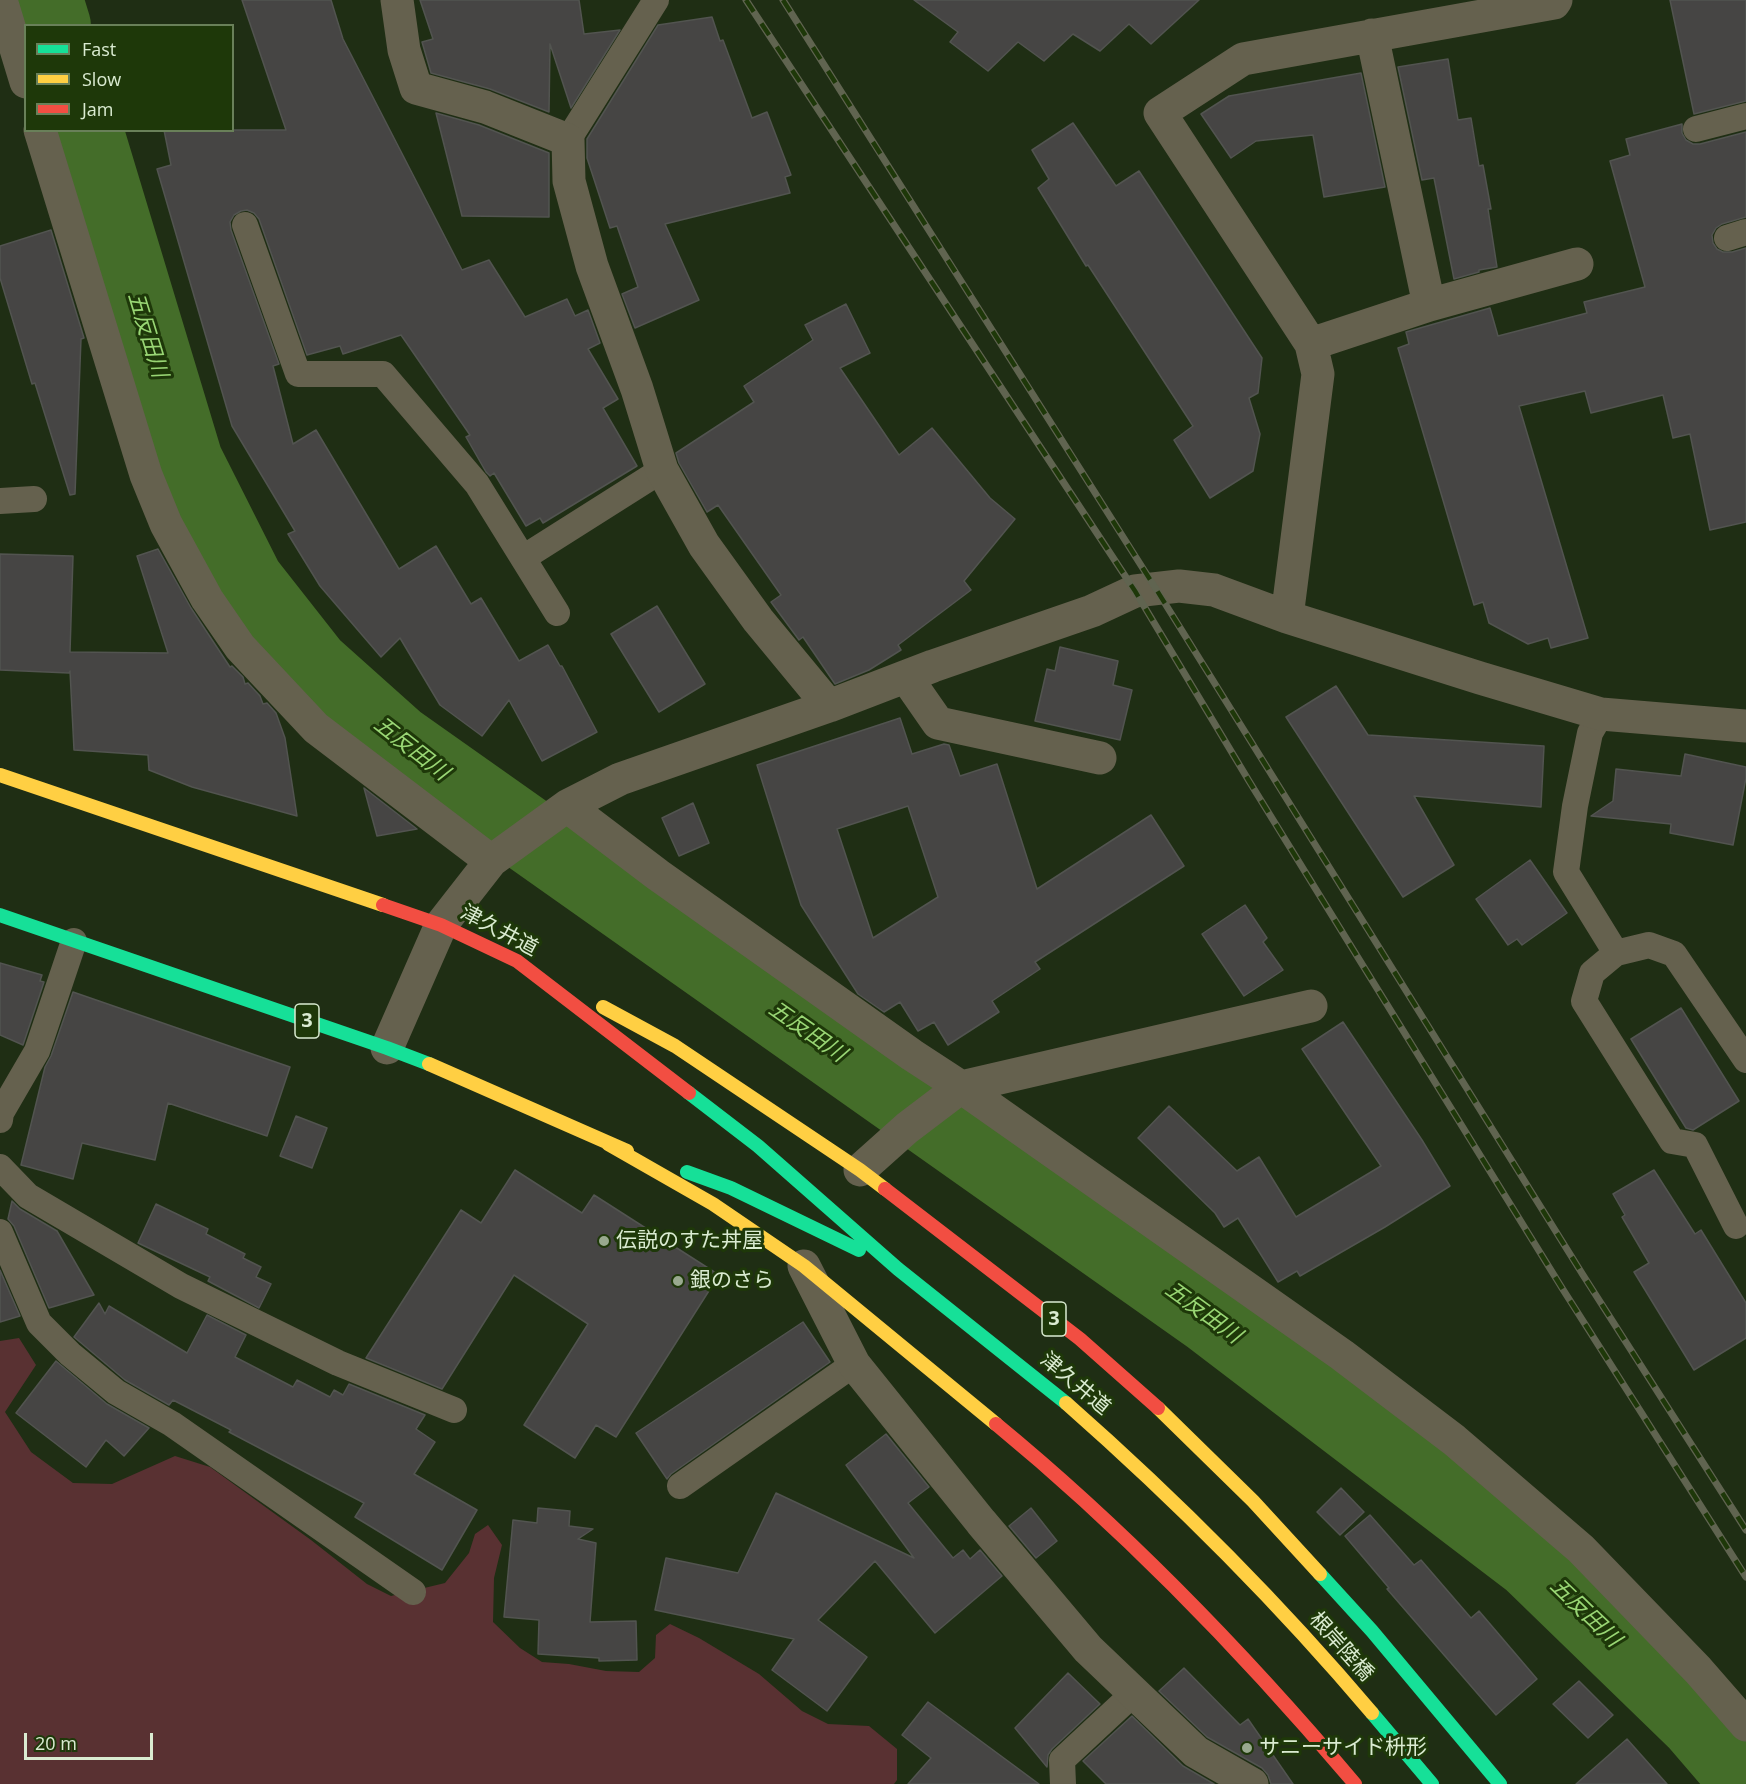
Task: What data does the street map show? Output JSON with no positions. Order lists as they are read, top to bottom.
{
  "streets": {
    "main road": ["津久井道", "3", "根岸陸橋"]
  },
  "crossings": [
    ["津久井道", "3"],
    ["津久井道", "根岸陸橋"]
  ],
  "water": ["五反田川"],
  "places": ["伝説のすた丼屋", "銀のさら", "サニーサイド枡形"],
  "legend": ["Fast", "Slow", "Jam"],
  "scale_bar": "20 m"
}
